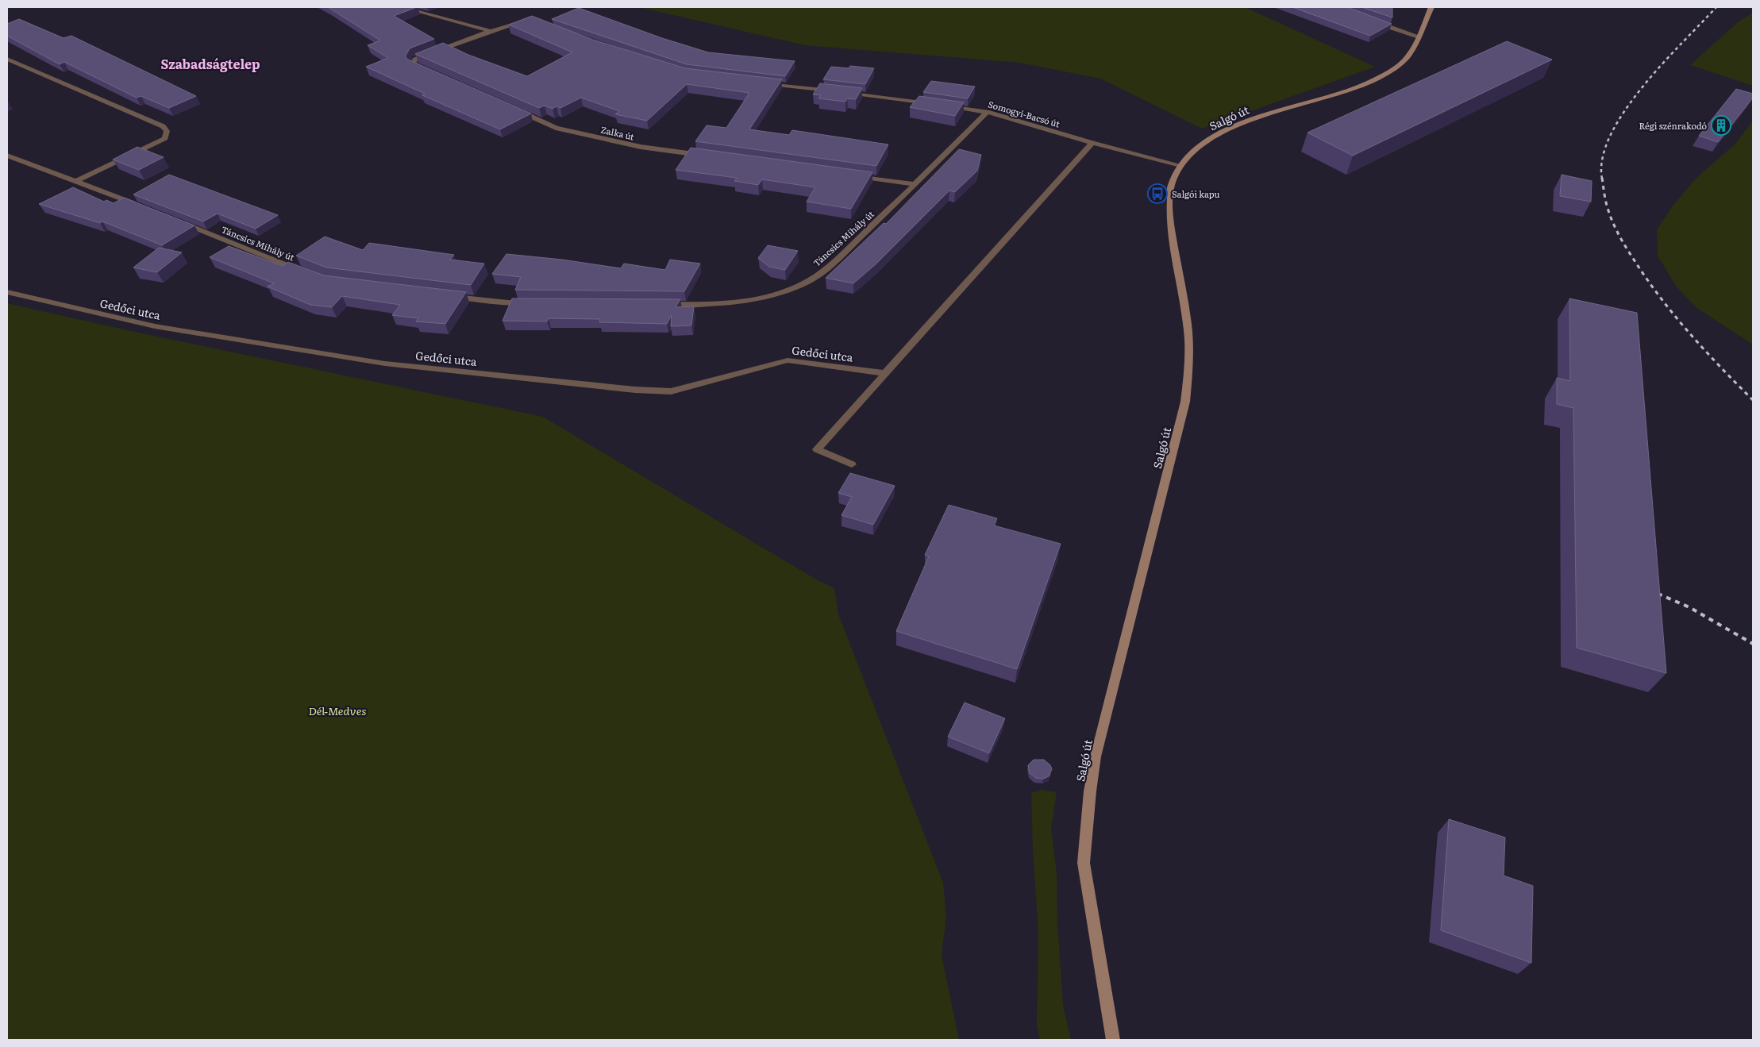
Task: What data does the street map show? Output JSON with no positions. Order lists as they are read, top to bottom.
{
  "streets": {
    "main road": ["Salgó út"],
    "street": [
      "Somogyi-Bacsó út",
      "Zalka út",
      "Táncsics Mihály út",
      "Gedőci utca"
    ]
  },
  "crossings": [
    ["Somogyi-Bacsó út", "Salgó út"],
    ["Somogyi-Bacsó út", "Táncsics Mihály út"]
  ],
  "districts": ["Szabadságtelep"],
  "parks": ["Dél-Medves"],
  "places": {
    "building": ["Régi szénrakodó"],
    "bus stop": ["Salgói kapu"]
  }
}
